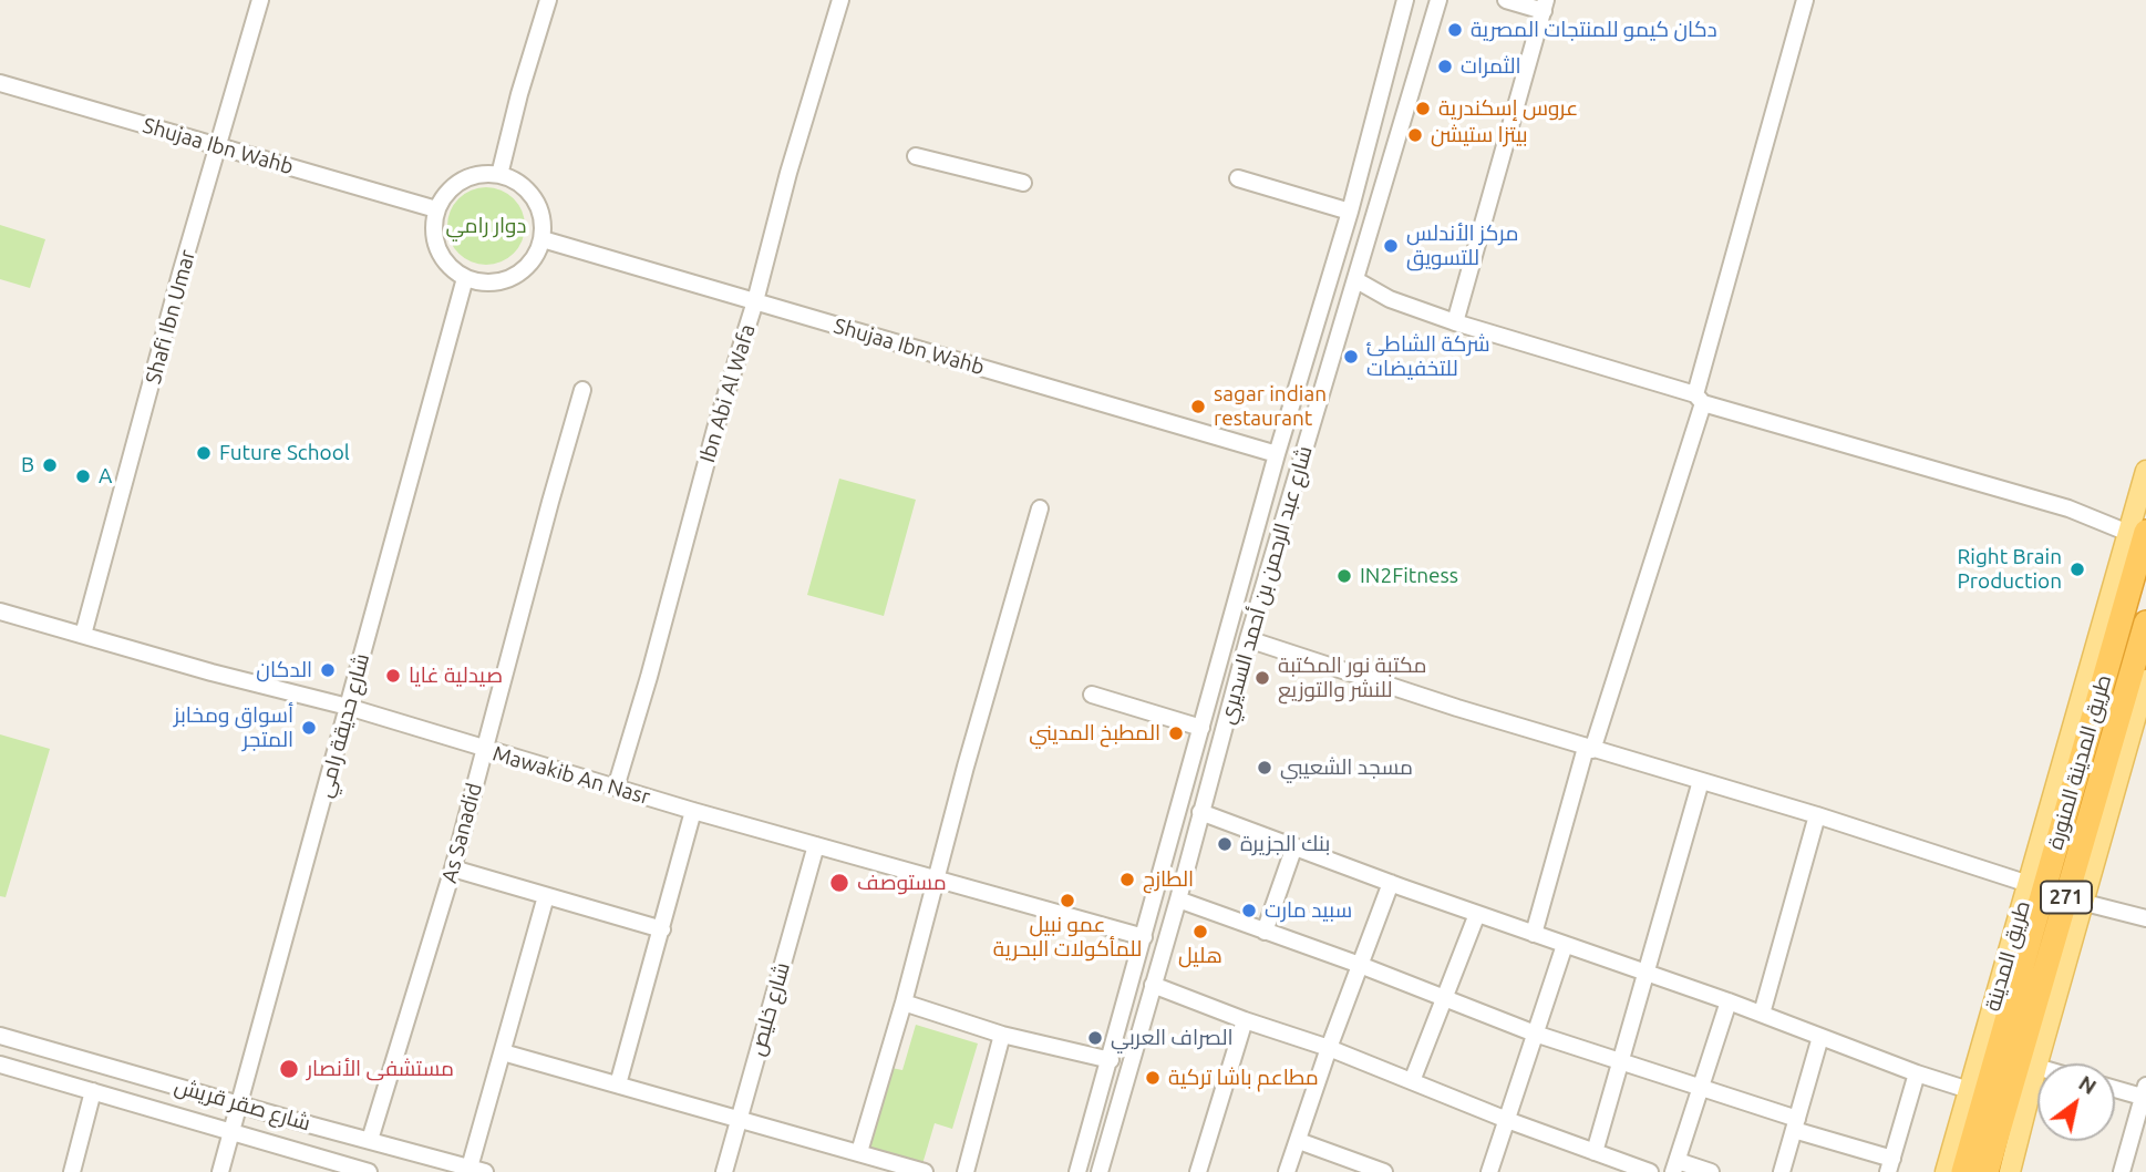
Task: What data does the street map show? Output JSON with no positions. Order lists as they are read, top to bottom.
{
  "streets": {
    "highway": ["طريق المدينة المنورة", "271"],
    "main road": ["طريق المدينة"],
    "street": [
      "Shujaa Ibn Wahb",
      "Shafi Ibn Umar",
      "Ibn Abi Al Wafa",
      "شارع عبد الرحمن بن أحمد السديري",
      "شارع حديقة رامي",
      "Mawakib An Nasr",
      "As Sanadid",
      "شارع خليص",
      "شارع صقر قريش"
    ]
  },
  "crossings": [
    ["Shujaa Ibn Wahb", "Shafi Ibn Umar"],
    ["Shujaa Ibn Wahb", "Ibn Abi Al Wafa"],
    ["Shujaa Ibn Wahb", "شارع عبد الرحمن بن أحمد السديري"],
    ["Shujaa Ibn Wahb", "شارع حديقة رامي"],
    ["Shafi Ibn Umar", "Mawakib An Nasr"],
    ["Ibn Abi Al Wafa", "Mawakib An Nasr"],
    ["شارع عبد الرحمن بن أحمد السديري", "Mawakib An Nasr"],
    ["شارع حديقة رامي", "Mawakib An Nasr"],
    ["شارع حديقة رامي", "شارع صقر قريش"],
    ["طريق المدينة المنورة", "طريق المدينة"],
    ["Mawakib An Nasr", "As Sanadid"],
    ["Mawakib An Nasr", "شارع خليص"],
    ["As Sanadid", "شارع صقر قريش"]
  ],
  "parks": ["دوار رامي"],
  "places": [
    "دكان كيمو للمنتجات المصرية",
    "الثمرات",
    "عروس إسكندرية",
    "بيتزا ستيشن",
    "مركز الأندلس للتسويق",
    "شركة الشاطئ للتخفيضات",
    "sagar indian restaurant",
    "Future School",
    "B",
    "A",
    "Right Brain Production",
    "IN2Fitness",
    "الدكان",
    "صيدلية غايا",
    "مكتبة نور المكتبة للنشر والتوزيع",
    "أسواق ومخابز المتجر",
    "المطبخ المديني",
    "مسجد الشعيبي",
    "بنك الجزيرة",
    "الطازج",
    "مستوصف",
    "عمو نبيل للمأكولات البحرية",
    "سبيد مارت",
    "هليل",
    "الصراف العربي",
    "مستشفى الأنصار",
    "مطاعم باشا تركية"
  ],
  "north": "top right"
}
